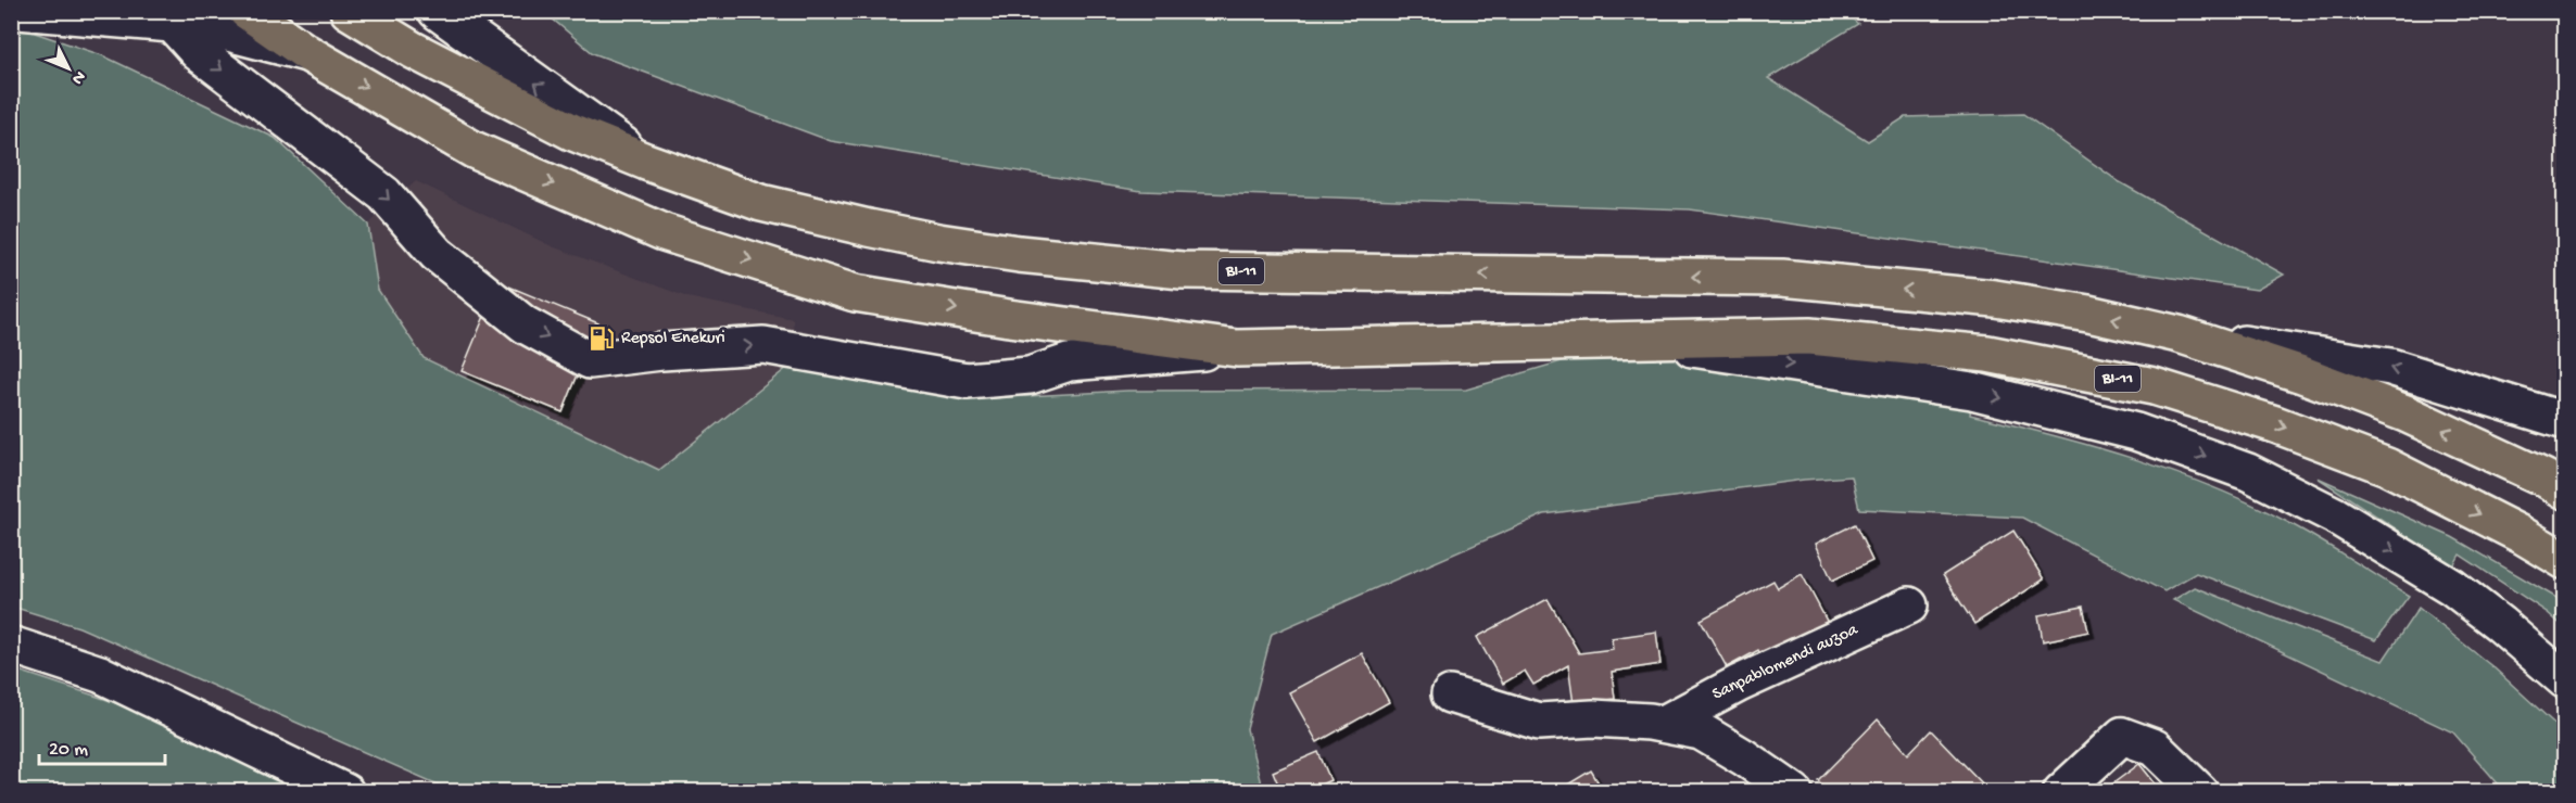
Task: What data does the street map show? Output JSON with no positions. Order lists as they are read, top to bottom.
{
  "streets": {
    "main road": ["BI-11"],
    "street": ["Sanpablomendi auzoa"]
  },
  "places": {
    "fuel station": ["Repsol Enekuri"]
  },
  "scale_bar": "20 m",
  "north": "bottom right"
}
